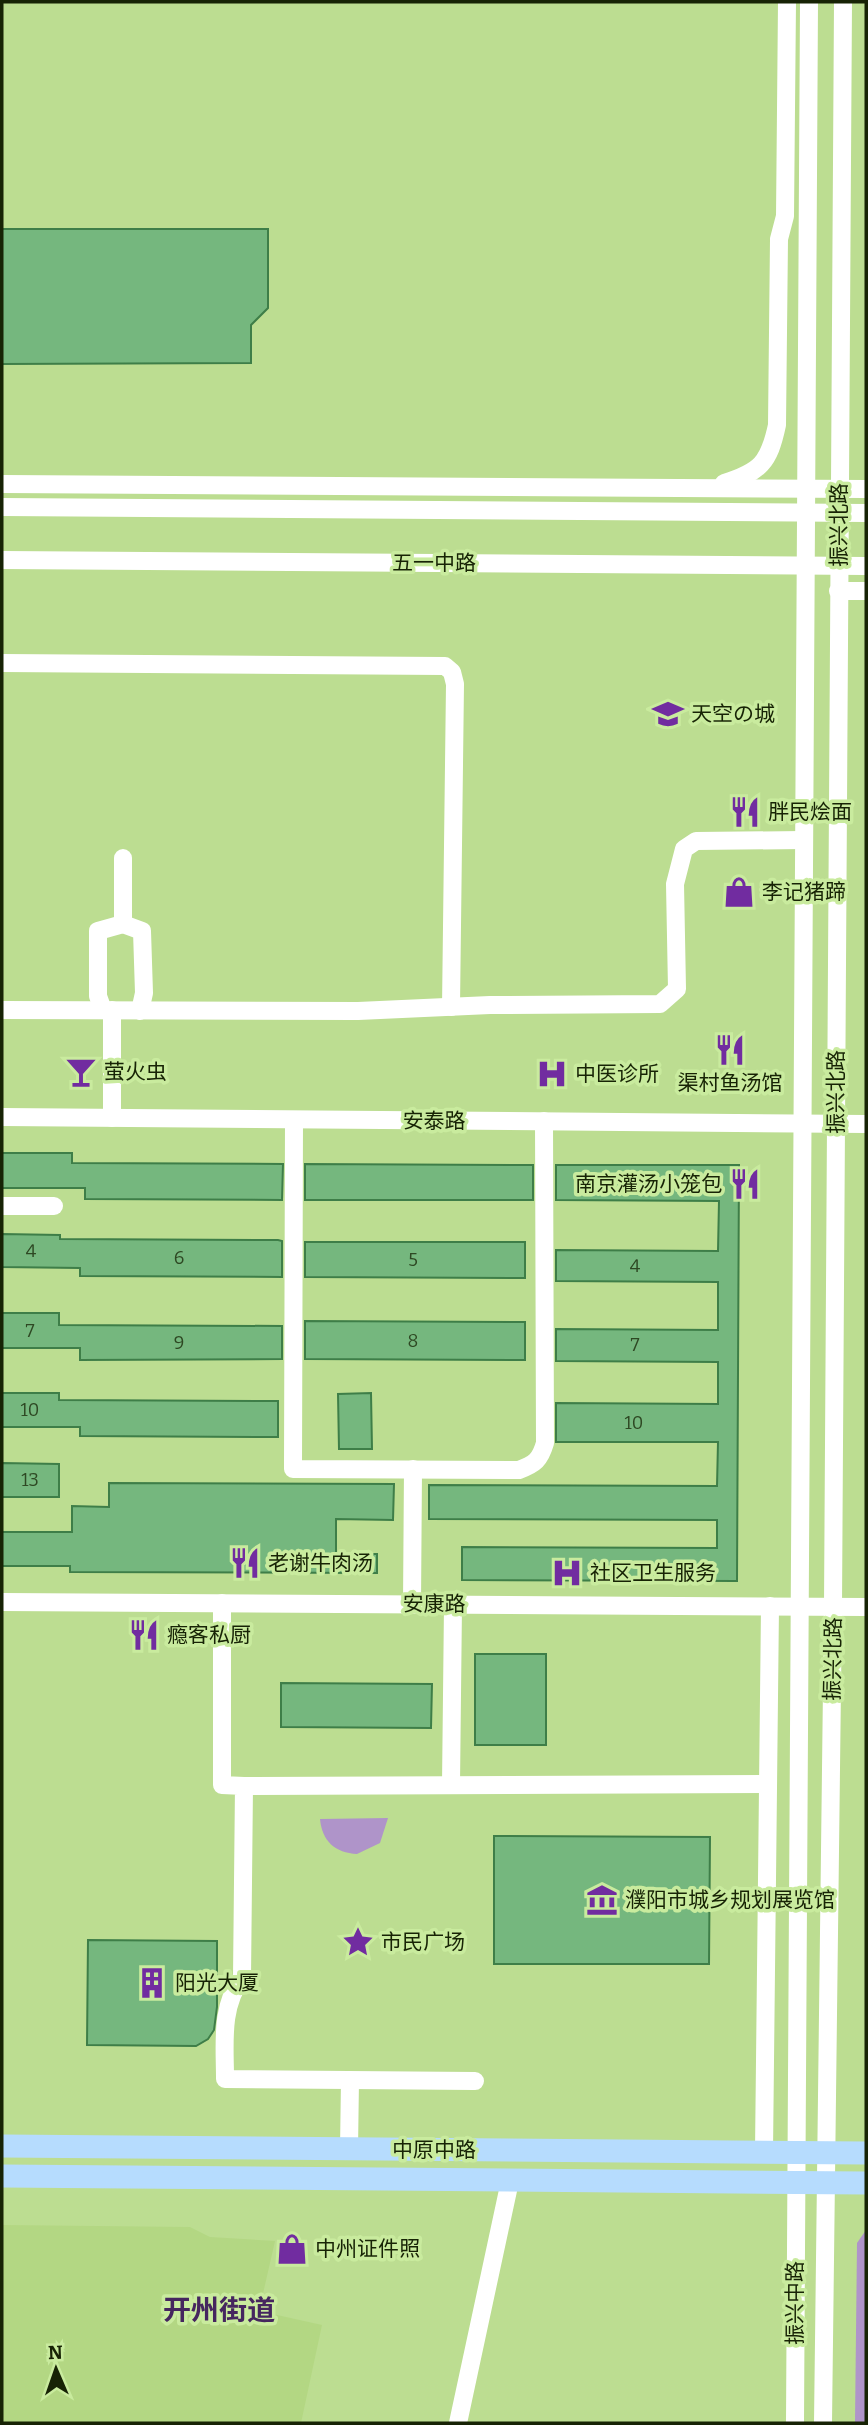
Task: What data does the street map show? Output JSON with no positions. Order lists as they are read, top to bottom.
{
  "streets": {
    "main road": ["中原中路"],
    "street": [
      "振兴北路",
      "五一中路",
      "安泰路",
      "安康路",
      "振兴中路"
    ]
  },
  "crossings": [
    ["振兴北路", "五一中路"],
    ["振兴北路", "安泰路"],
    ["振兴北路", "安康路"],
    ["振兴北路", "中原中路"],
    ["振兴北路", "振兴中路"],
    ["中原中路", "振兴中路"]
  ],
  "districts": ["开州街道"],
  "places": {
    "school or university": ["天空の城"],
    "restaurant": [
      "胖民烩面",
      "渠村鱼汤馆",
      "南京灌汤小笼包",
      "老谢牛肉汤",
      "瘾客私厨"
    ],
    "shop": ["李记猪蹄", "中州证件照"],
    "bar": ["萤火虫"],
    "hospital": ["中医诊所", "社区卫生服务"],
    "museum": ["濮阳市城乡规划展览馆"],
    "place": ["市民广场"],
    "building": ["阳光大厦"]
  },
  "house_numbers": [
    "4",
    "6",
    "5",
    "4",
    "7",
    "8",
    "9",
    "7",
    "10",
    "10",
    "13"
  ],
  "north": "top"
}
